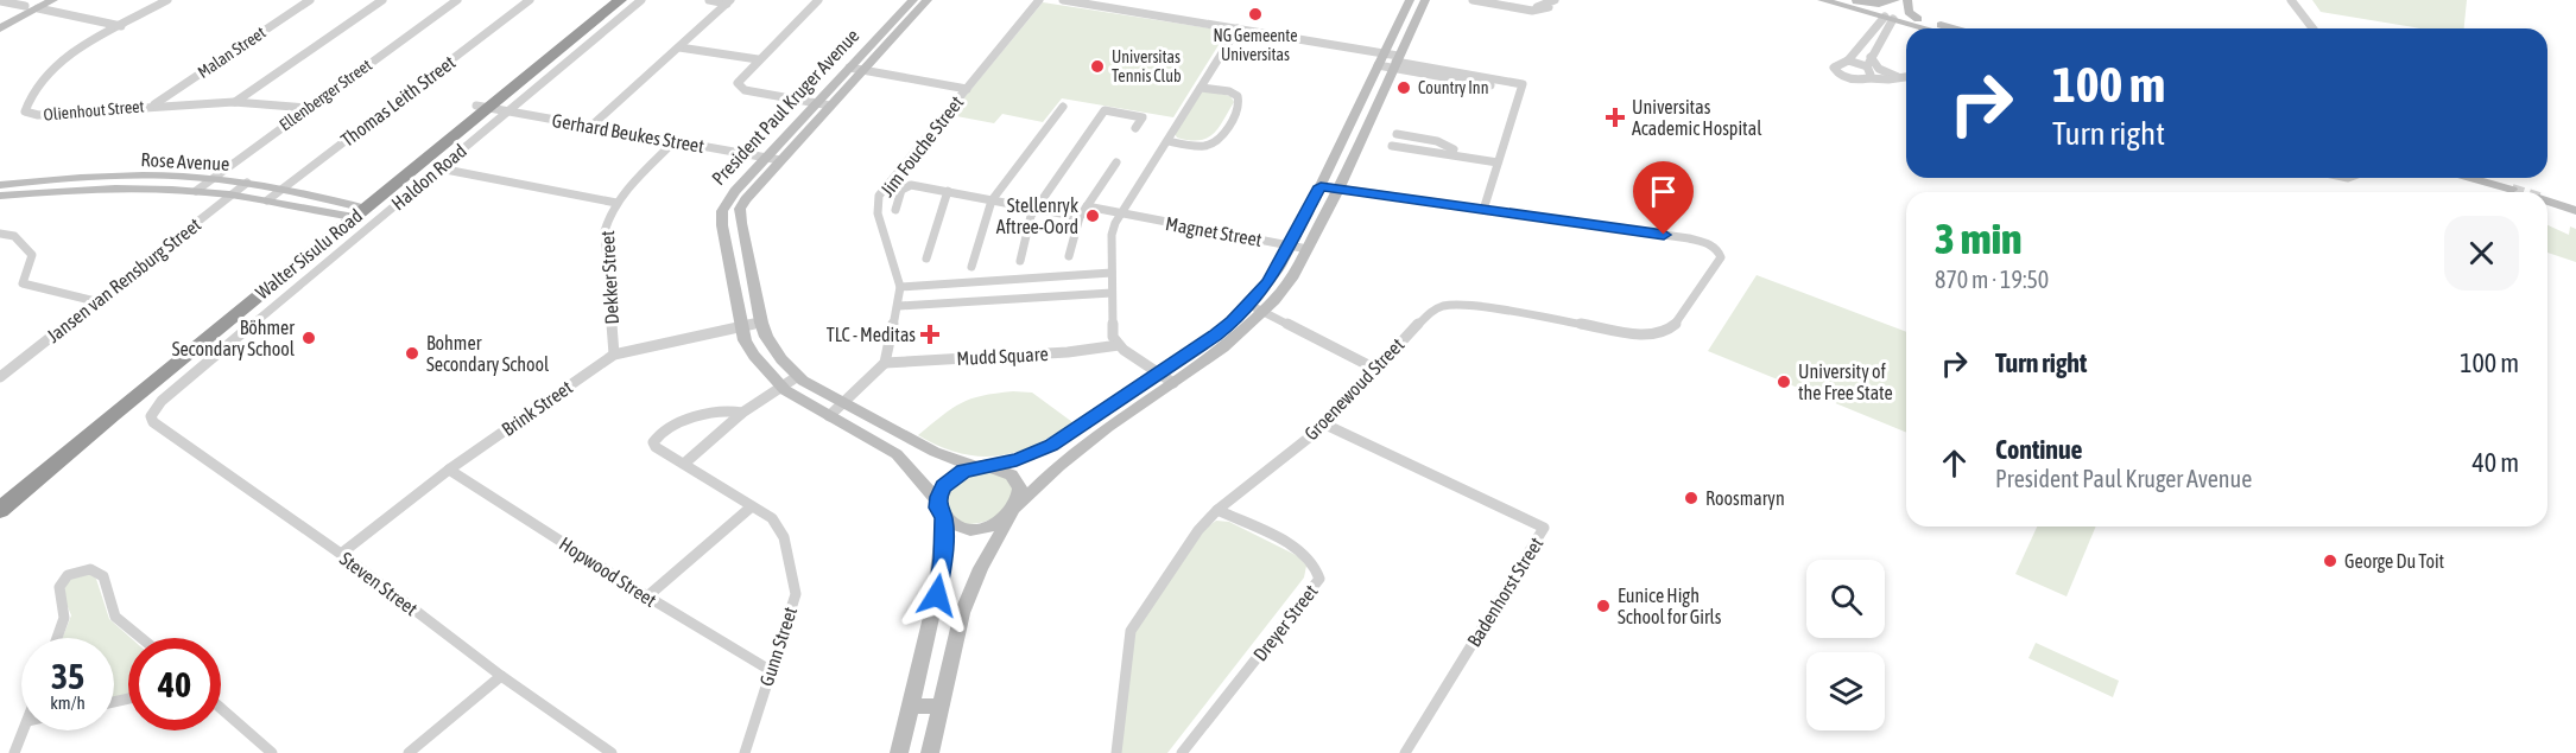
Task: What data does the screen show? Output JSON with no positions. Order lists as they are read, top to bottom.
{
  "streets": {
    "highway": ["Walter Sisulu Road"],
    "street": [
      "Malan Street",
      "Ellenberger Street",
      "Thomas Leith Street",
      "President Paul Kruger Avenue",
      "Olienhout Street",
      "Gerhard Beukes Street",
      "Jim Fouche Street",
      "Rose Avenue",
      "Haldon Road",
      "Magnet Street",
      "Dekker Street",
      "Jansen van Rensburg Street",
      "Mudd Square",
      "Groenewoud Street",
      "Brink Street",
      "Hopwood Street",
      "Steven Street",
      "Badenhorst Street",
      "Dreyer Street",
      "Gunn Street"
    ]
  },
  "crossings": [
    ["Malan Street", "Olienhout Street"],
    ["Ellenberger Street", "Olienhout Street"],
    ["Ellenberger Street", "Rose Avenue"],
    ["Thomas Leith Street", "Rose Avenue"],
    ["President Paul Kruger Avenue", "Gerhard Beukes Street"],
    ["President Paul Kruger Avenue", "Jim Fouche Street"],
    ["President Paul Kruger Avenue", "Brink Street"],
    ["President Paul Kruger Avenue", "Gunn Street"],
    ["Gerhard Beukes Street", "Haldon Road"],
    ["Gerhard Beukes Street", "Walter Sisulu Road"],
    ["Gerhard Beukes Street", "Dekker Street"],
    ["Jim Fouche Street", "Mudd Square"],
    ["Rose Avenue", "Walter Sisulu Road"],
    ["Rose Avenue", "Jansen van Rensburg Street"],
    ["Haldon Road", "Steven Street"],
    ["Dekker Street", "Brink Street"],
    ["Groenewoud Street", "Badenhorst Street"],
    ["Groenewoud Street", "Dreyer Street"],
    ["Brink Street", "Hopwood Street"],
    ["Brink Street", "Steven Street"],
    ["Hopwood Street", "Gunn Street"]
  ],
  "places": {
    "other": [
      "NG Gemeente Universitas",
      "Universitas Tennis Club",
      "Country Inn",
      "Stellenryk Aftree-Oord",
      "Böhmer Secondary School",
      "Bohmer Secondary School",
      "University of the Free State",
      "Roosmaryn",
      "George Du Toit",
      "Eunice High School for Girls"
    ],
    "health": ["Universitas Academic Hospital", "TLC - Meditas"]
  },
  "page": {
    "turn": ["100 m", "Turn right"],
    "heading": ["3 min", "870 m · 19:50"],
    "list": [
      {
        "name": "Turn right",
        "value": "100 m"
      },
      {
        "name": "Continue",
        "note": "President Paul Kruger Avenue",
        "value": "40 m"
      }
    ],
    "speed": "35 km/h",
    "limit": "40"
  }
}
